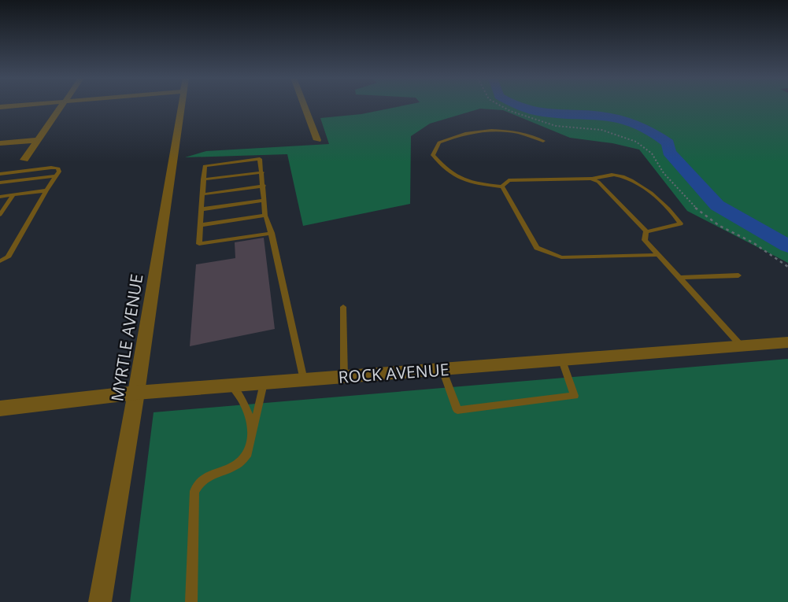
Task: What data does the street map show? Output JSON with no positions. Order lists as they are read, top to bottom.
{
  "streets": {
    "street": ["MYRTLE AVENUE", "ROCK AVENUE"]
  },
  "crossings": [
    ["MYRTLE AVENUE", "ROCK AVENUE"]
  ]
}
